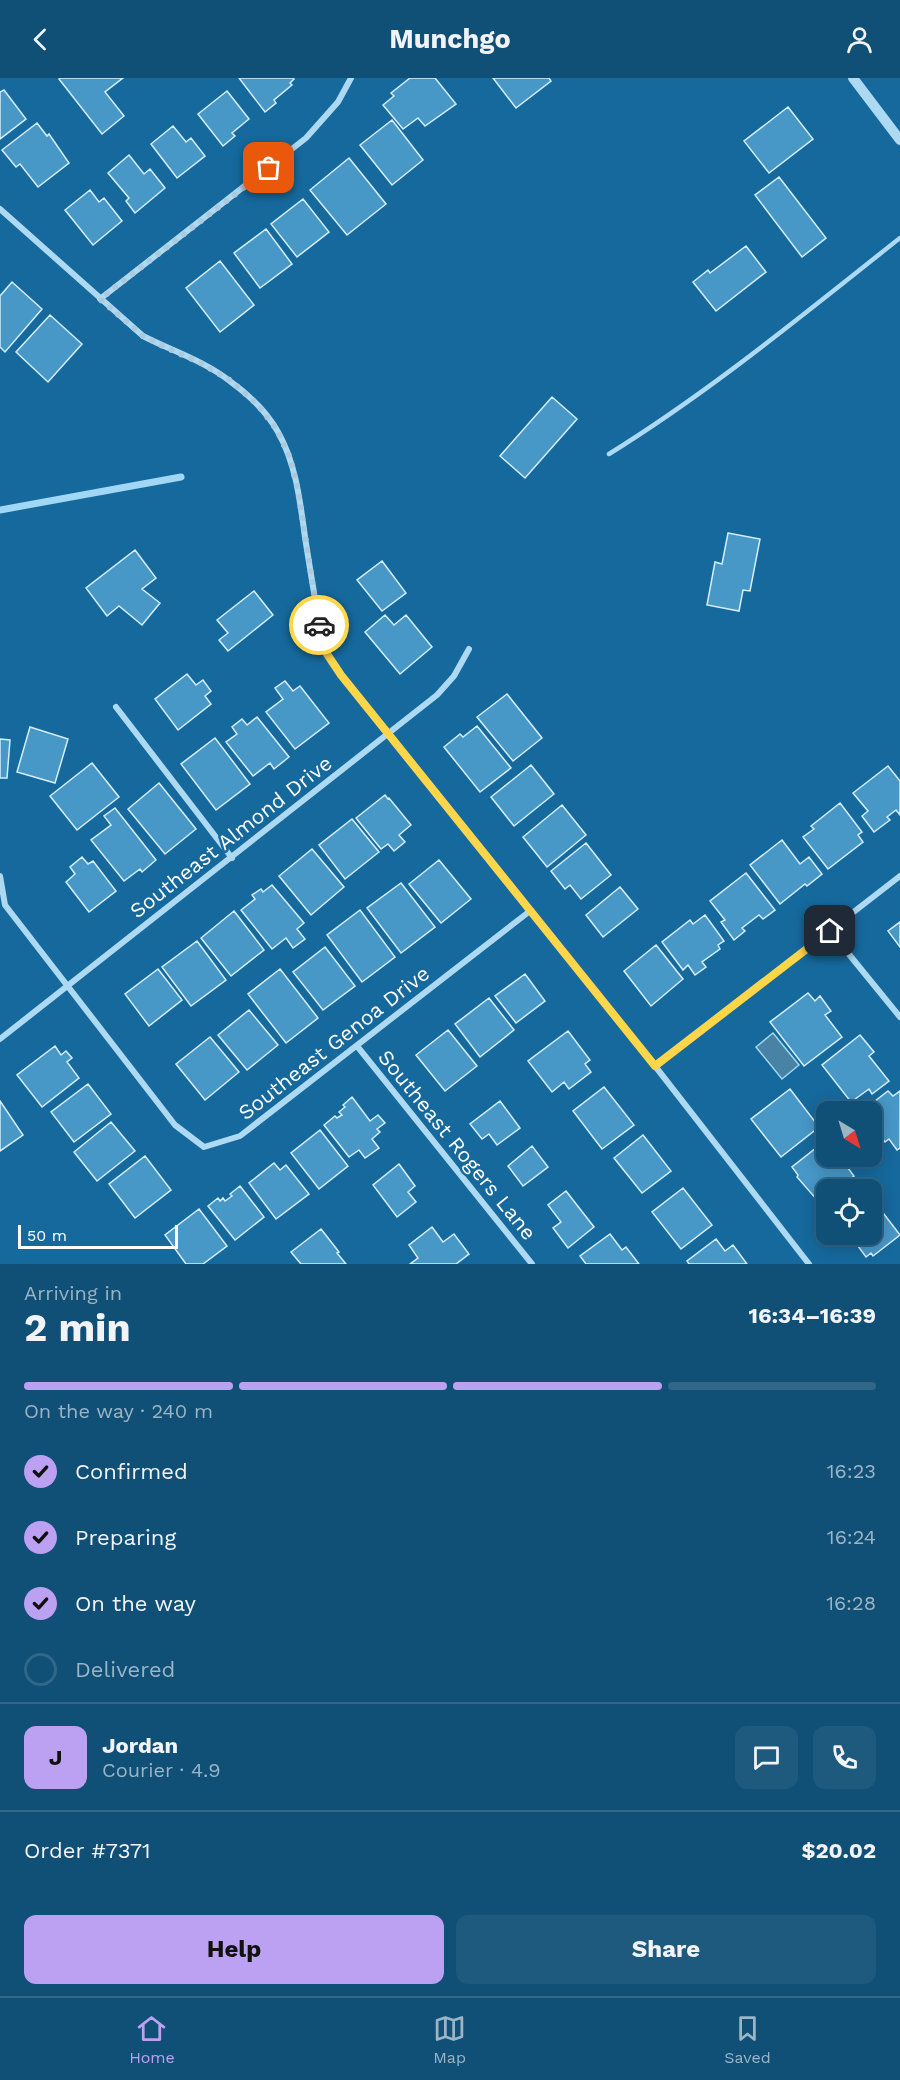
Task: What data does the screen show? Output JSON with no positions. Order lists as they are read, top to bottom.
{
  "streets": {
    "street": ["Southeast Almond Drive", "Southeast Genoa Drive", "Southeast Rogers Lane"]
  },
  "crossings": [
    ["Southeast Almond Drive", "Southeast Genoa Drive"],
    ["Southeast Genoa Drive", "Southeast Rogers Lane"]
  ],
  "scale_bar": "50 m",
  "north": "bottom right",
  "page": {
    "header": "Munchgo",
    "scale": "50 m",
    "heading": ["2 min", "Arriving in", "16:34–16:39"],
    "panel": [
      "Jordan",
      "Courier · 4.9",
      "Order #7371",
      "$20.02"
    ],
    "bar": "On the way · 240 m",
    "list": [
      ["Confirmed", "16:23"],
      ["Preparing", "16:24"],
      ["On the way", "16:28"],
      "Delivered"
    ],
    "round": "J",
    "buttons": ["Help", "Share"],
    "tabs": ["Home", "Map", "Saved"]
  }
}
